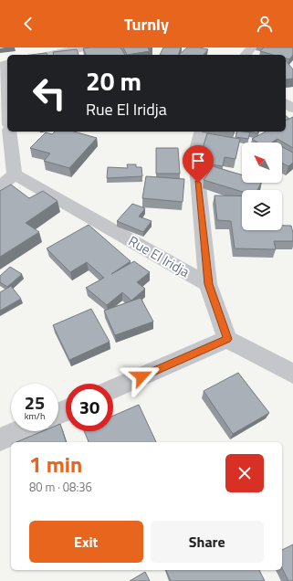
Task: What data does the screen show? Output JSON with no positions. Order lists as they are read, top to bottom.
{
  "streets": {
    "street": ["Rue El Iridja"]
  },
  "north": "top left",
  "page": {
    "header": "Turnly",
    "turn": ["20 m", "Rue El Iridja"],
    "speed": "25 km/h",
    "limit": "30",
    "heading": ["1 min", "80 m · 08:36"],
    "buttons": ["Exit", "Share"]
  }
}
